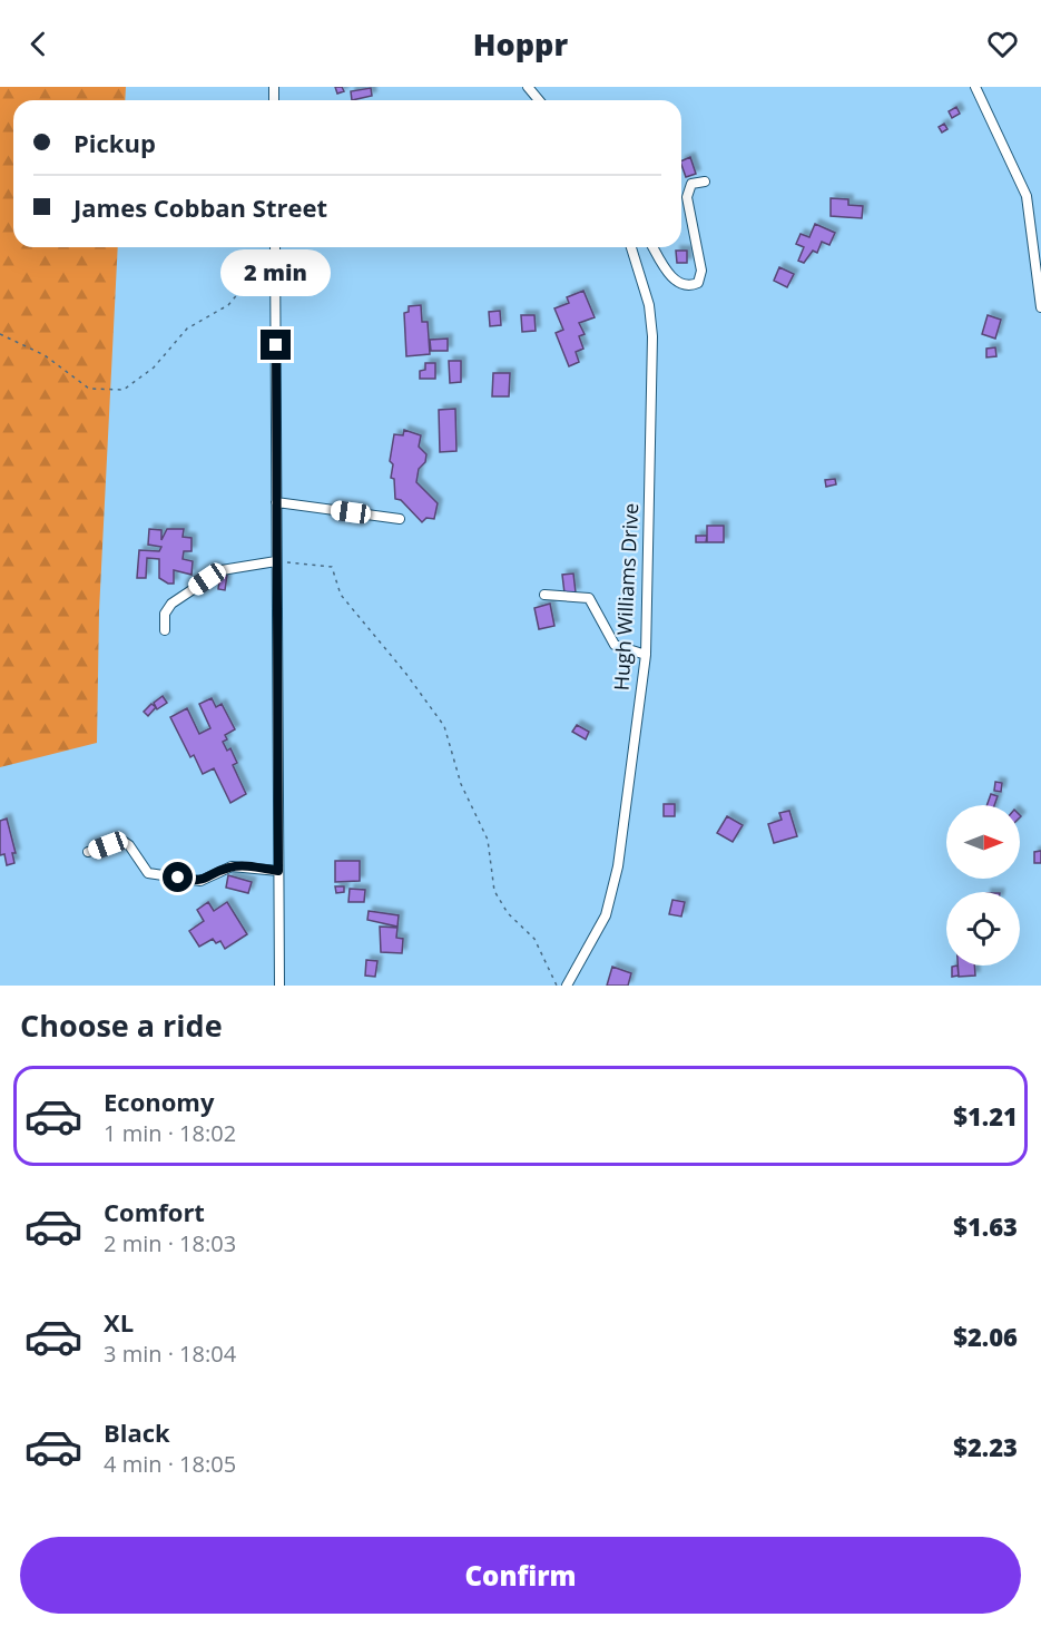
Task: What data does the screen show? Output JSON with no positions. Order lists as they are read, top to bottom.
{
  "streets": {
    "street": ["Hugh Williams Drive"]
  },
  "north": "right",
  "page": {
    "header": "Hoppr",
    "banner": ["Pickup", "James Cobban Street"],
    "bubble": "2 min",
    "heading": "Choose a ride",
    "list": [
      {
        "name": "Economy",
        "note": "1 min · 18:02",
        "value": "$1.21"
      },
      {
        "name": "Comfort",
        "note": "2 min · 18:03",
        "value": "$1.63"
      },
      {
        "name": "XL",
        "note": "3 min · 18:04",
        "value": "$2.06"
      },
      {
        "name": "Black",
        "note": "4 min · 18:05",
        "value": "$2.23"
      }
    ],
    "buttons": "Confirm"
  }
}
